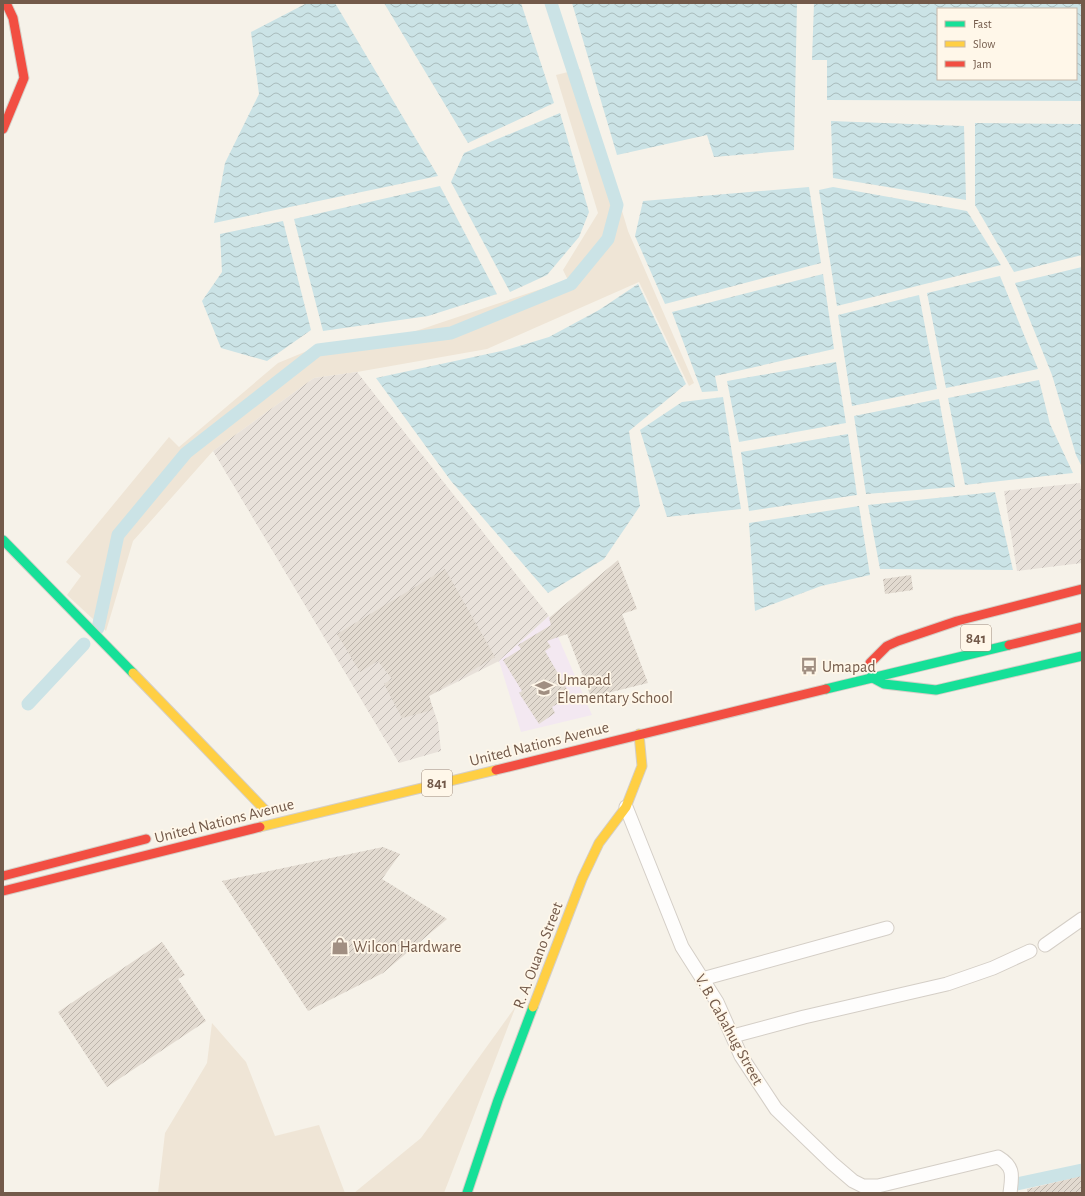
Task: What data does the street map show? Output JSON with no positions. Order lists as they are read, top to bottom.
{
  "streets": {
    "main road": ["841", "United Nations Avenue", "R. A. Ouano Street"],
    "street": ["V. B. Cabahug Street"]
  },
  "crossings": [
    ["United Nations Avenue", "R. A. Ouano Street"],
    ["R. A. Ouano Street", "V. B. Cabahug Street"]
  ],
  "places": {
    "bus stop": ["Umapad"],
    "school or university": ["Umapad Elementary School"],
    "shop": ["Wilcon Hardware"]
  },
  "legend": ["Fast", "Slow", "Jam"]
}
